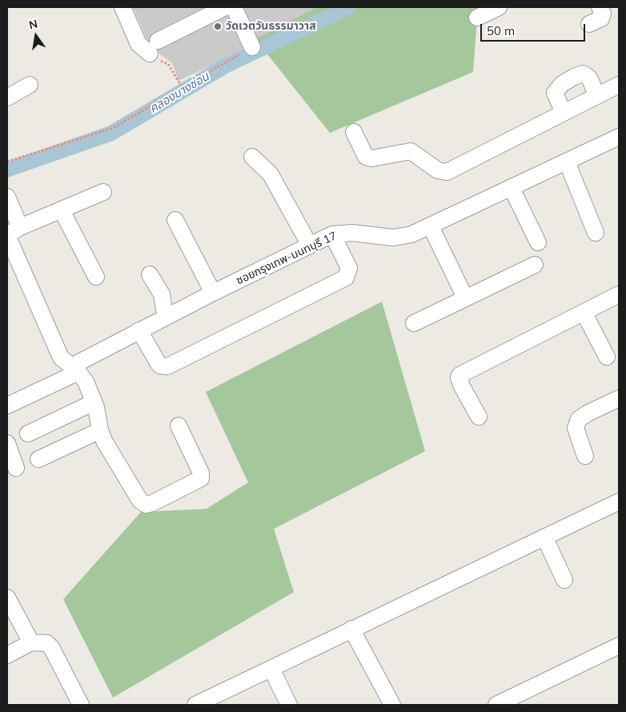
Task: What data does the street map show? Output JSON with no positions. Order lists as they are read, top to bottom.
{
  "streets": {
    "street": ["ซอยกรุงเทพ-นนทบุรี 17"]
  },
  "water": ["คลองบางซ่อน"],
  "places": ["วัดเวตวันธรรมาวาส"],
  "scale_bar": "50 m",
  "north": "top"
}
